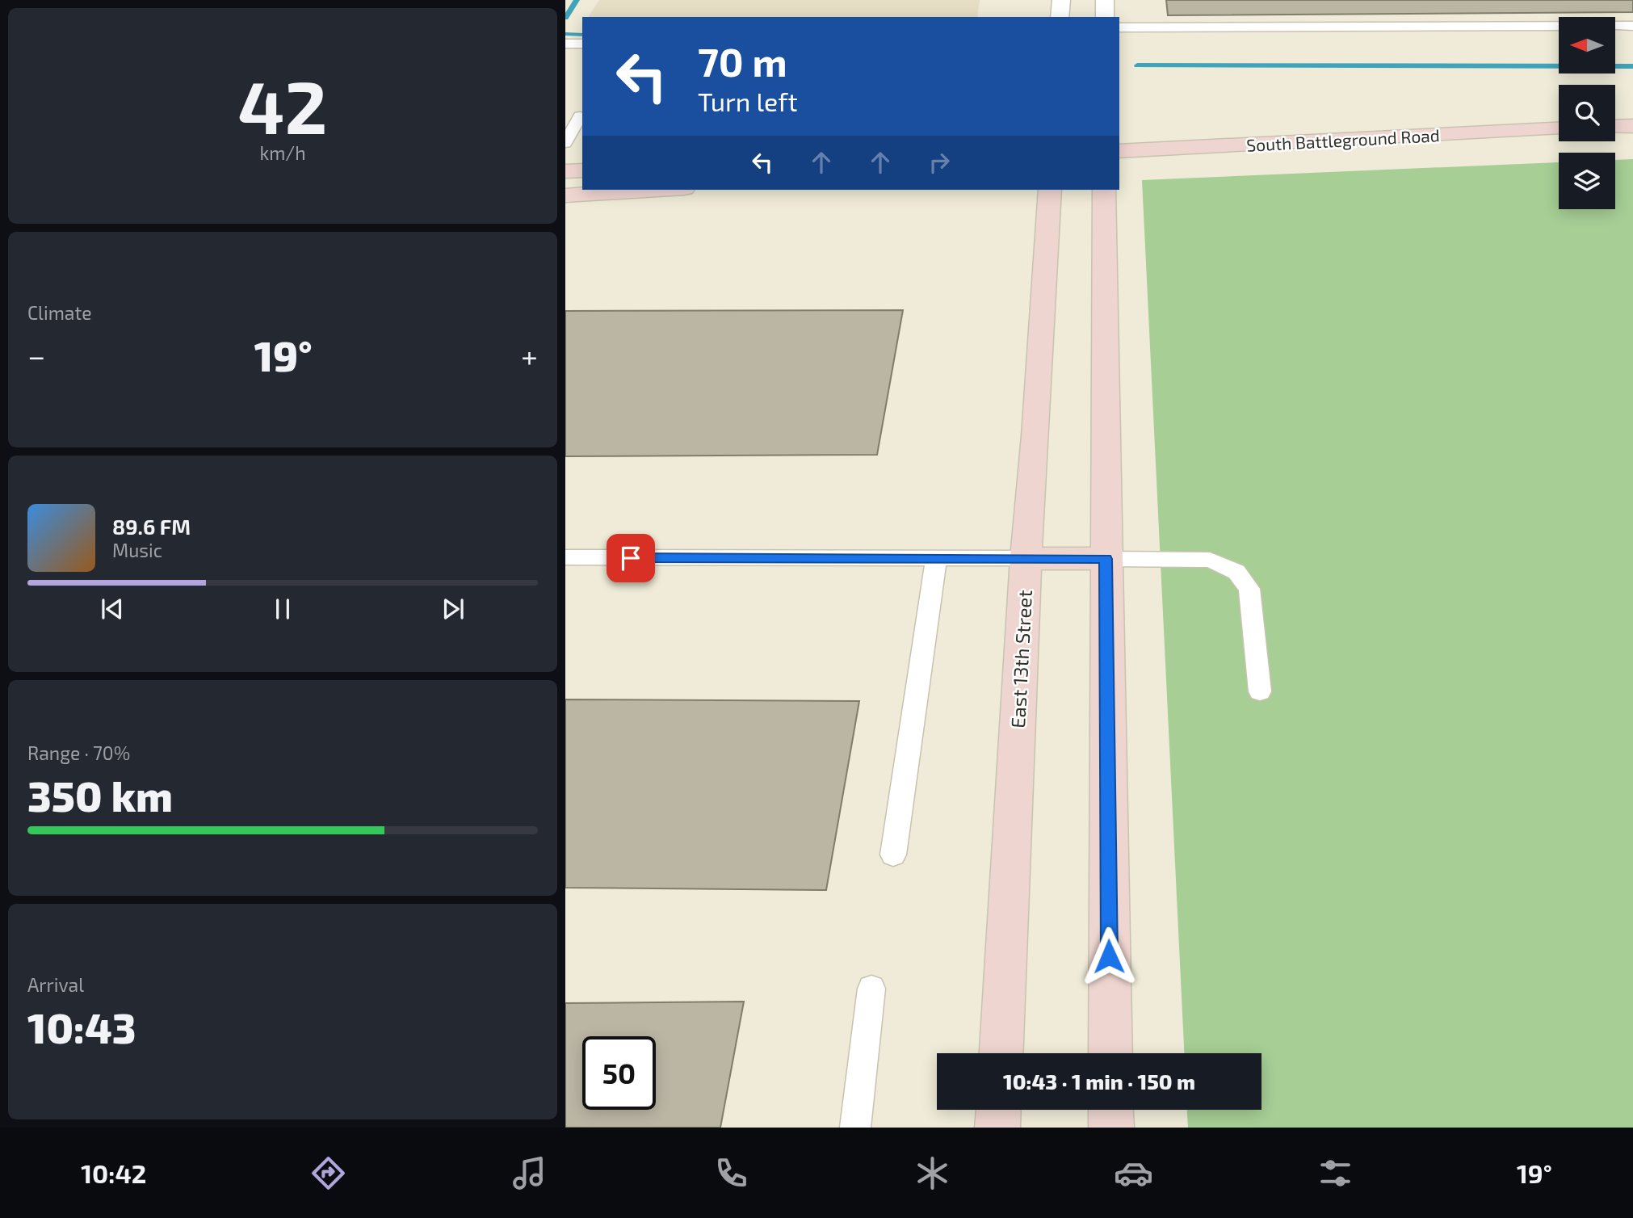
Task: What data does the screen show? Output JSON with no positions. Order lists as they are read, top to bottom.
{
  "streets": {
    "main road": ["South Battleground Road", "East 13th Street"]
  },
  "north": "left",
  "page": {
    "tile": [
      ["42", "km/h"],
      "Climate",
      ["Range · 70%", "350 km"],
      ["Arrival", "10:43"]
    ],
    "turn": ["70 m", "Turn left"],
    "heat": ["−", "19°", "+"],
    "song": ["89.6 FM", "Music"],
    "limit": "50",
    "trip": "10:43 · 1 min · 150 m",
    "tabs": ["10:42", "19°"]
  }
}
